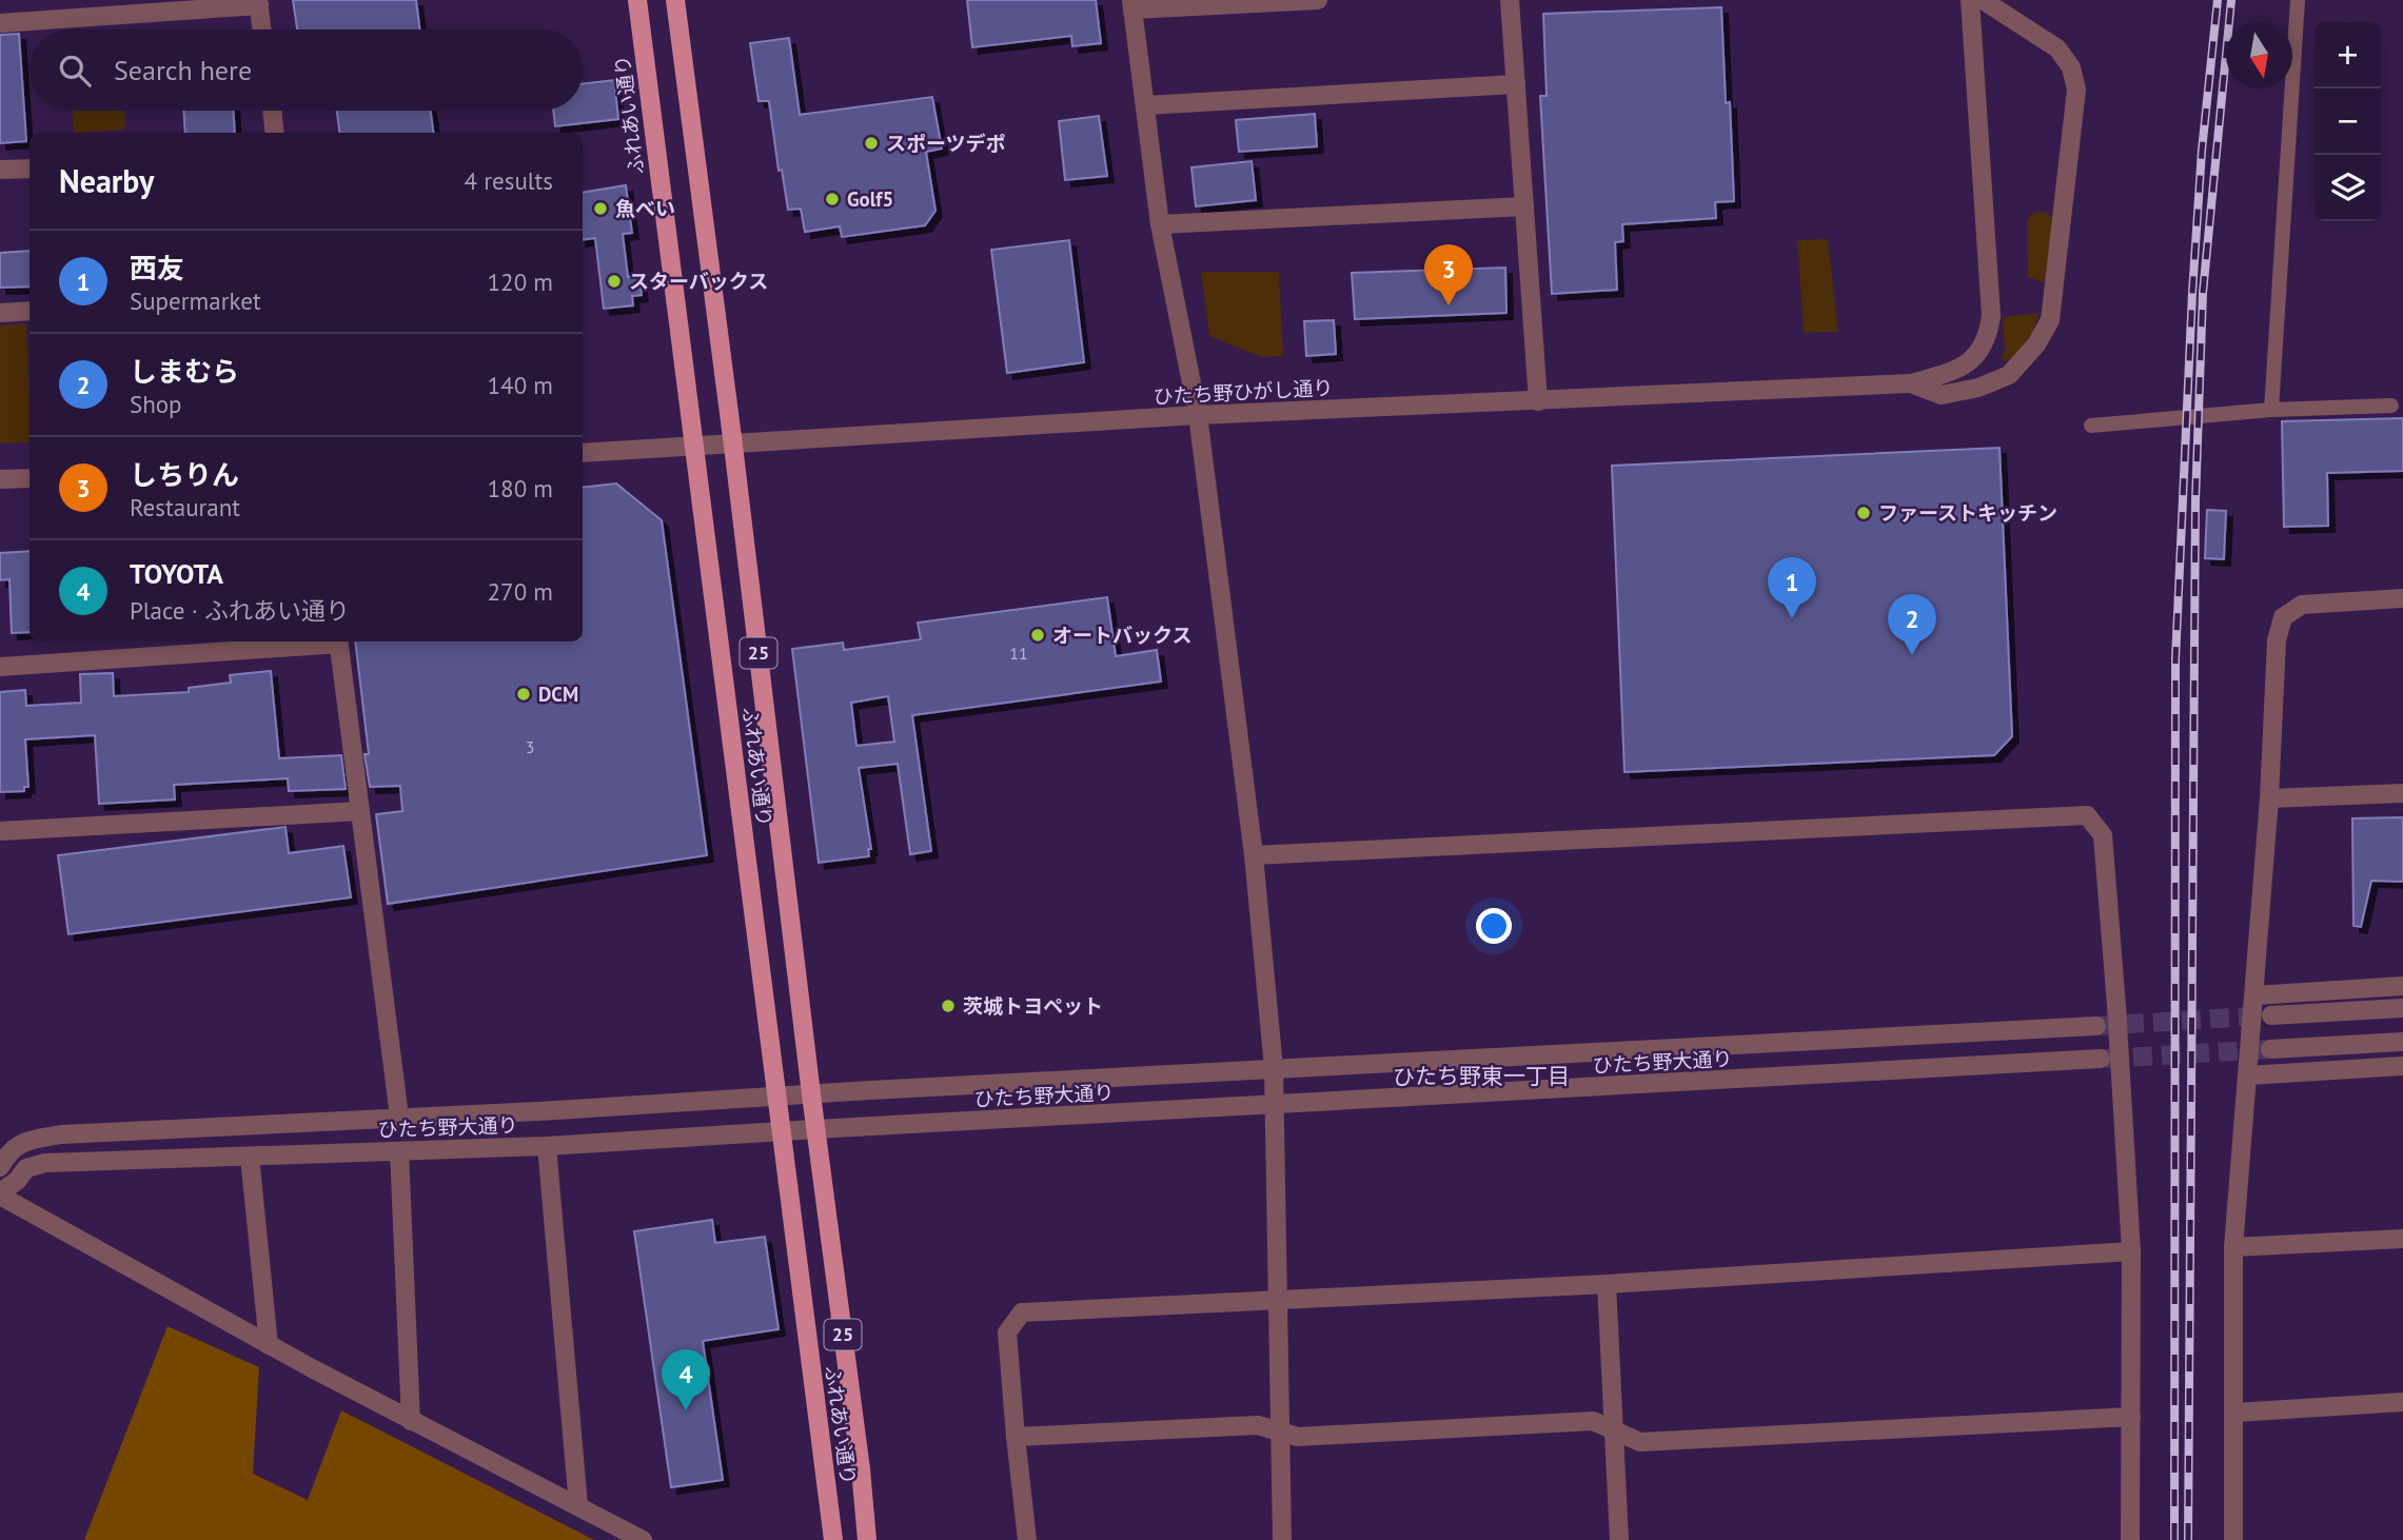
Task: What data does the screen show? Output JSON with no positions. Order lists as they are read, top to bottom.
{
  "streets": {
    "main road": ["ふれあい通り", "25"],
    "street": ["ひたち野ひがし通り", "ひたち野大通り"]
  },
  "crossings": [
    ["ふれあい通り", "ひたち野ひがし通り"],
    ["ふれあい通り", "ひたち野大通り"]
  ],
  "districts": ["ひたち野東一丁目"],
  "places": [
    "スポーツデポ",
    "Golf5",
    "魚べい",
    "スターバックス",
    "ファーストキッチン",
    "オートバックス",
    "DCM",
    "茨城トヨペット"
  ],
  "house_numbers": ["11", "3"],
  "north": "bottom",
  "page": {
    "map_buttons": ["+", "−"],
    "search": "Search here",
    "heading": ["Nearby", "4 results"],
    "list": [
      {
        "mark": "1",
        "name": "西友",
        "note": "Supermarket",
        "value": "120 m"
      },
      {
        "mark": "2",
        "name": "しまむら",
        "note": "Shop",
        "value": "140 m"
      },
      {
        "mark": "3",
        "name": "しちりん",
        "note": "Restaurant",
        "value": "180 m"
      },
      {
        "mark": "4",
        "name": "TOYOTA",
        "note": "Place · ふれあい通り",
        "value": "270 m"
      }
    ],
    "pins": [
      "3",
      "1",
      "2",
      "4"
    ]
  }
}
